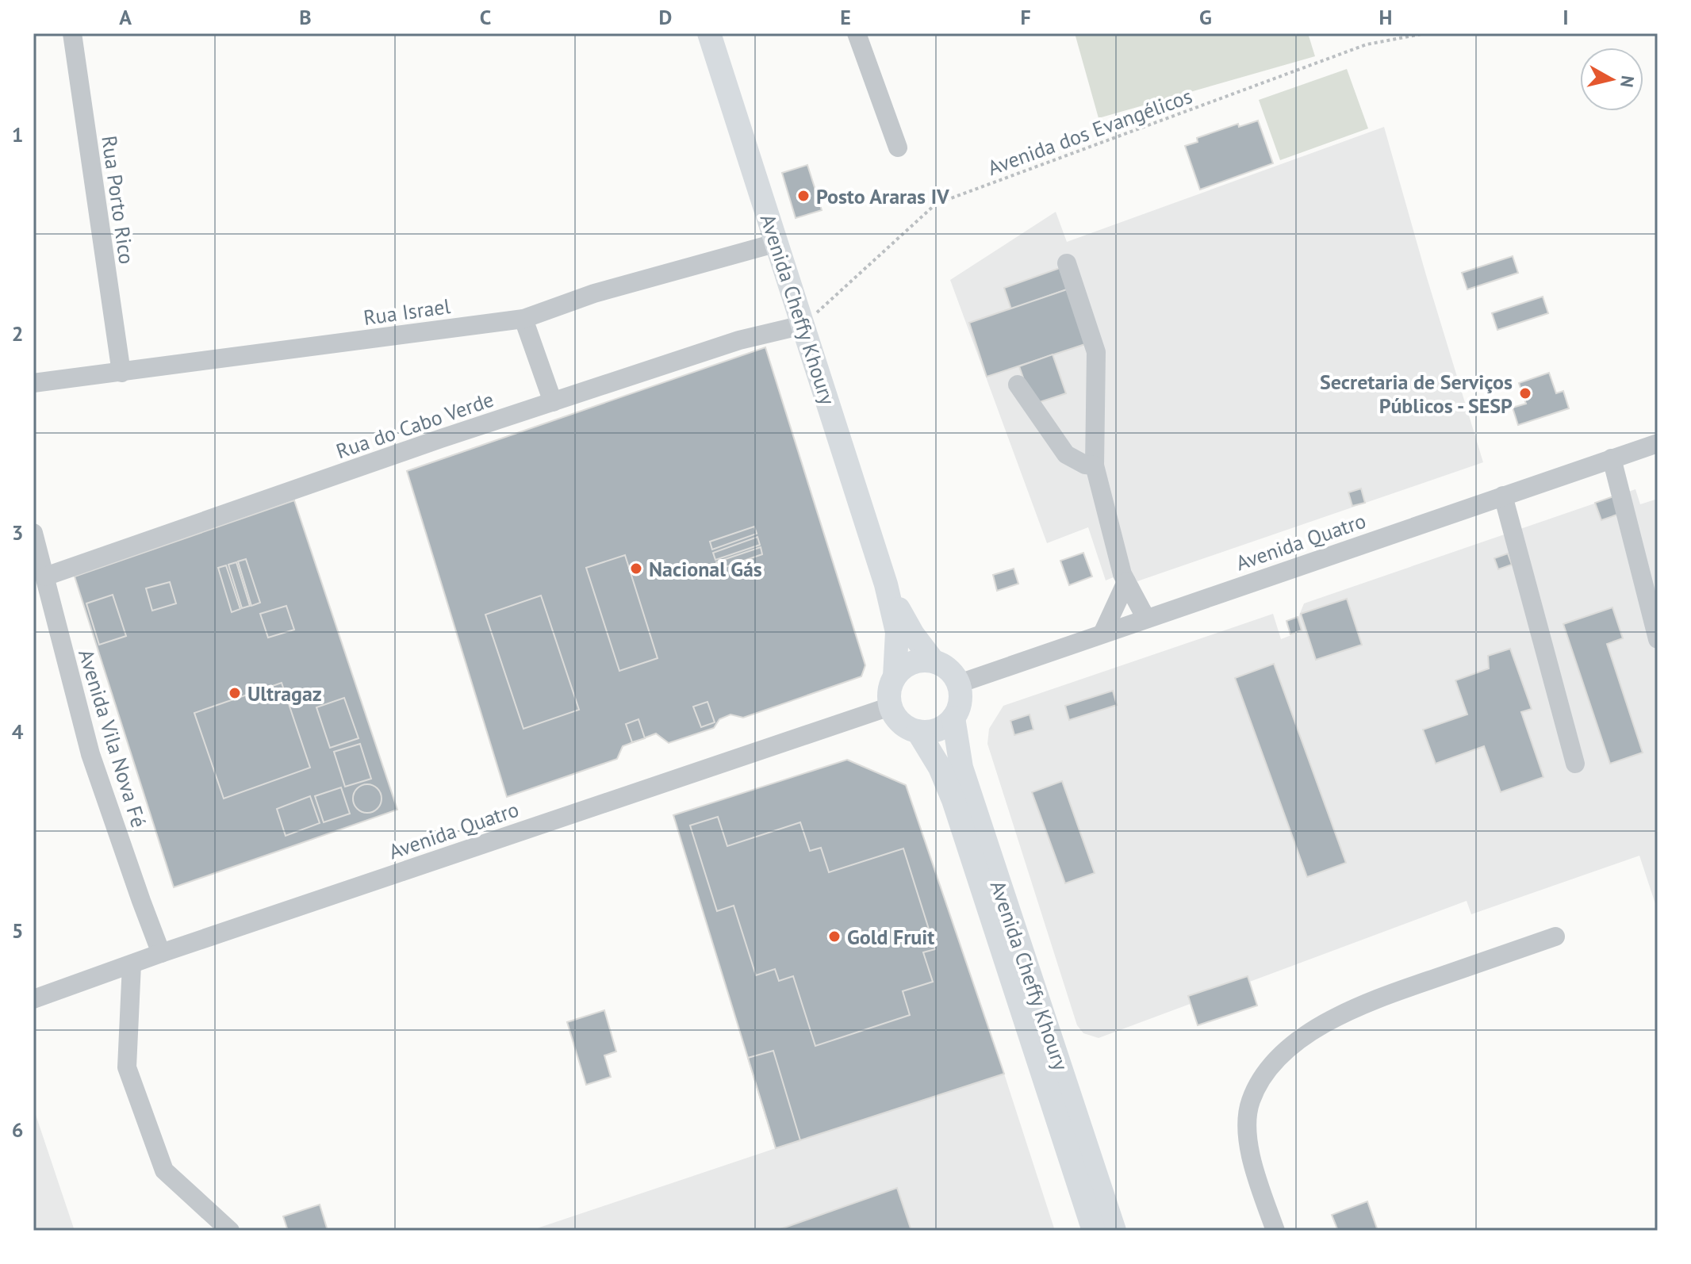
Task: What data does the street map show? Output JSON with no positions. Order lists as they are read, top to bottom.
{
  "streets": {
    "main road": ["Avenida Cheffy Khoury"],
    "street": [
      "Rua Porto Rico",
      "Rua Israel",
      "Rua do Cabo Verde",
      "Avenida Quatro",
      "Avenida Vila Nova Fé"
    ],
    "path": ["Avenida dos Evangélicos"]
  },
  "crossings": [
    ["Avenida dos Evangélicos", "Avenida Cheffy Khoury"],
    ["Avenida dos Evangélicos", "Rua do Cabo Verde"],
    ["Rua Porto Rico", "Rua Israel"],
    ["Avenida Cheffy Khoury", "Rua Israel"],
    ["Avenida Cheffy Khoury", "Rua do Cabo Verde"],
    ["Avenida Cheffy Khoury", "Avenida Quatro"],
    ["Rua do Cabo Verde", "Avenida Vila Nova Fé"],
    ["Avenida Quatro", "Avenida Vila Nova Fé"]
  ],
  "places": [
    "Posto Araras IV",
    "Secretaria de Serviços Públicos - SESP",
    "Nacional Gás",
    "Ultragaz",
    "Gold Fruit"
  ],
  "north": "right",
  "grid": {
    "columns": [
      "A",
      "B",
      "C",
      "D",
      "E",
      "F",
      "G",
      "H",
      "I"
    ],
    "rows": [
      "1",
      "2",
      "3",
      "4",
      "5",
      "6"
    ]
  }
}
